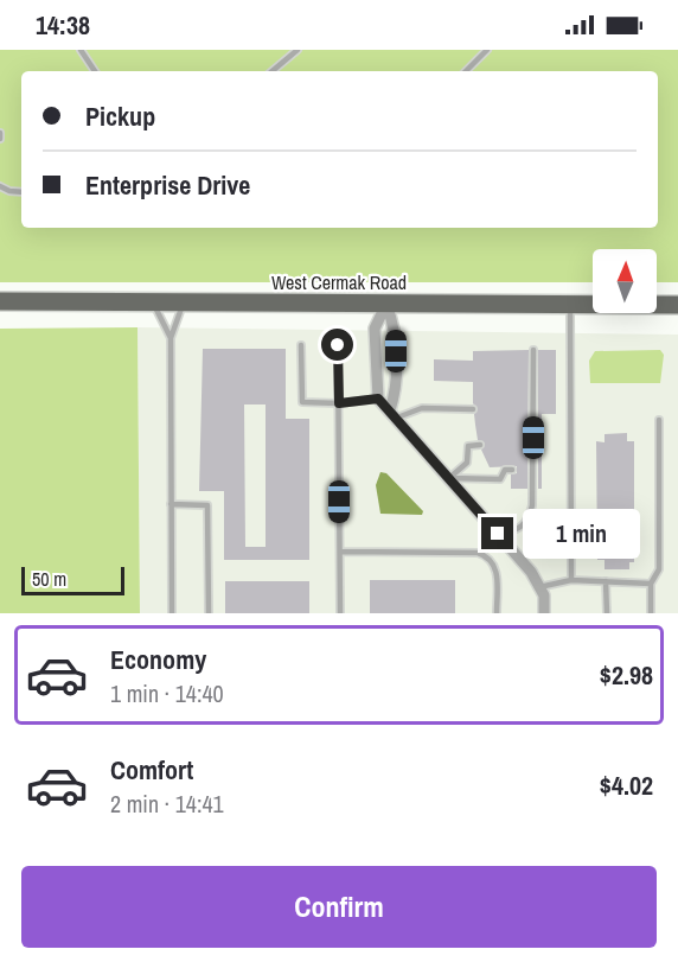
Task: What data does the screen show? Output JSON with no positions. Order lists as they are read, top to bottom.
{
  "streets": {
    "main road": ["West Cermak Road"]
  },
  "scale_bar": "50 m",
  "north": "top",
  "page": {
    "status": "14:38",
    "banner": ["Pickup", "Enterprise Drive"],
    "bubble": "1 min",
    "scale": "50 m",
    "list": [
      {
        "name": "Economy",
        "note": "1 min · 14:40",
        "value": "$2.98"
      },
      {
        "name": "Comfort",
        "note": "2 min · 14:41",
        "value": "$4.02"
      }
    ],
    "buttons": "Confirm"
  }
}
